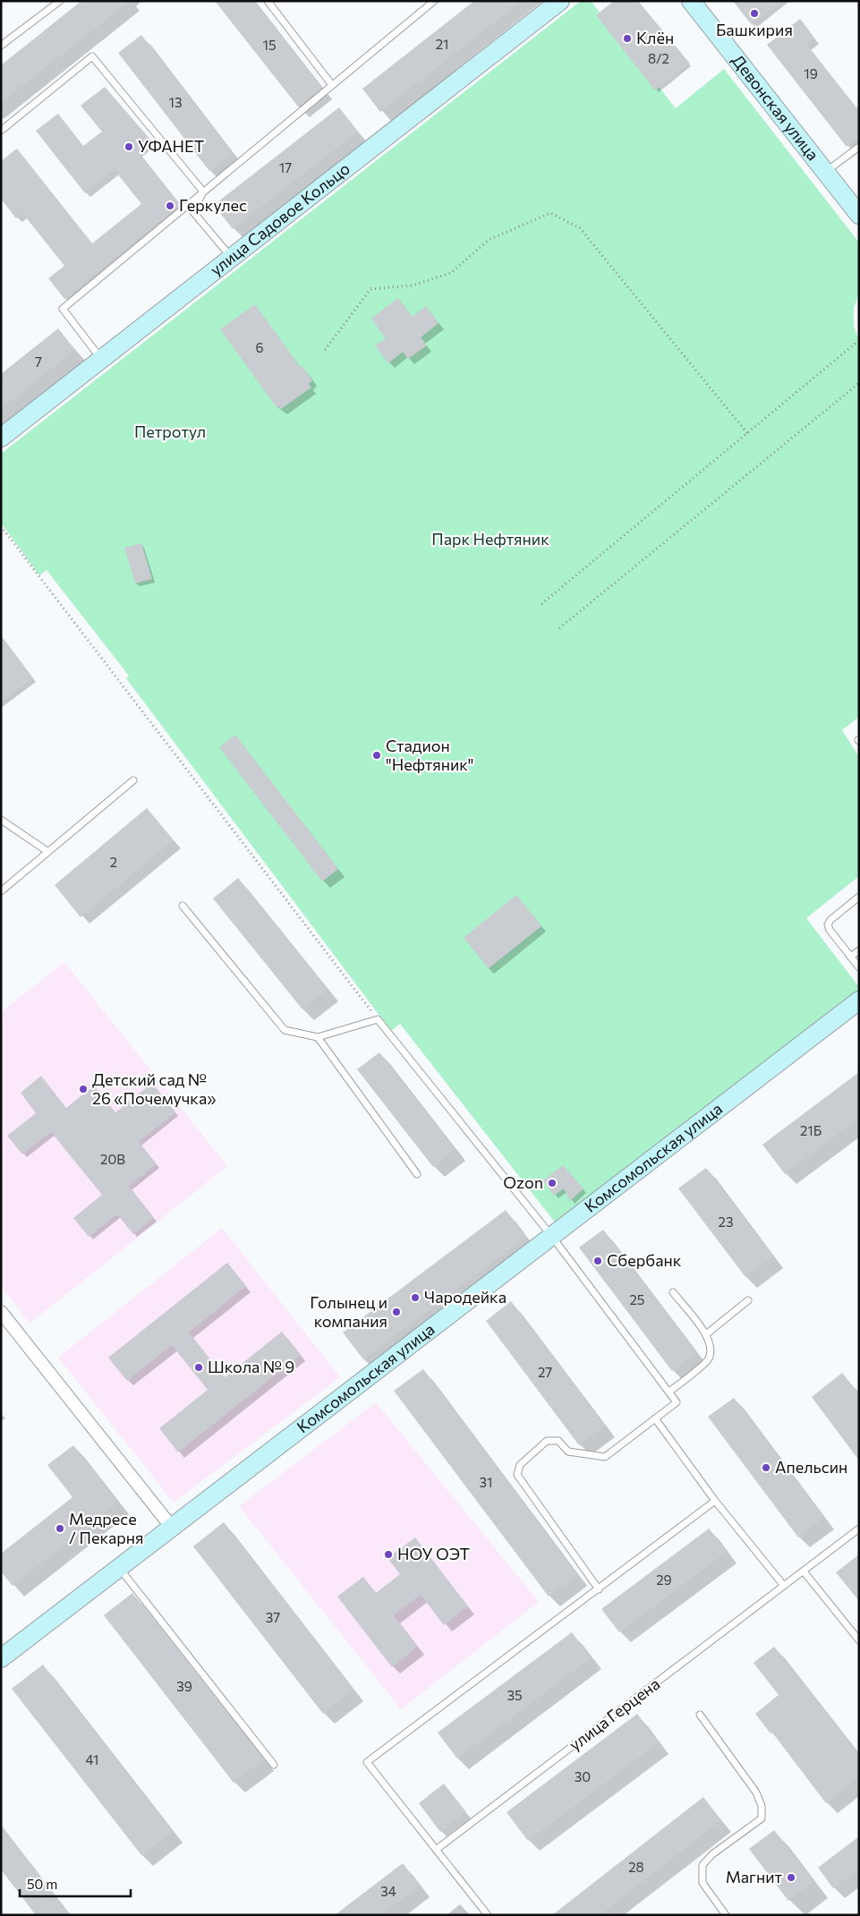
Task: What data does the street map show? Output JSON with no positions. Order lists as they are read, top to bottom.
{
  "streets": {
    "street": ["Девонская улица", "улица Садовое Кольцо", "Комсомольская улица"],
    "lane": ["улица Герцена"]
  },
  "parks": ["Петротул", "Парк Нефтяник"],
  "places": [
    "Башкирия",
    "Клён",
    "УФАНЕТ",
    "Геркулес",
    "Стадион \"Нефтяник\"",
    "Детский сад № 26 «Почемучка»",
    "Ozon",
    "Сбербанк",
    "Чародейка",
    "Голынец и компания",
    "Школа № 9",
    "Апельсин",
    "Медресе / Пекарня",
    "НОУ ОЭТ",
    "Магнит"
  ],
  "house_numbers": [
    "21",
    "15",
    "8/2",
    "19",
    "13",
    "17",
    "6",
    "7",
    "2",
    "21Б",
    "20В",
    "23",
    "25",
    "27",
    "31",
    "29",
    "37",
    "39",
    "35",
    "41",
    "30",
    "28",
    "34"
  ],
  "scale_bar": "50 m"
}
